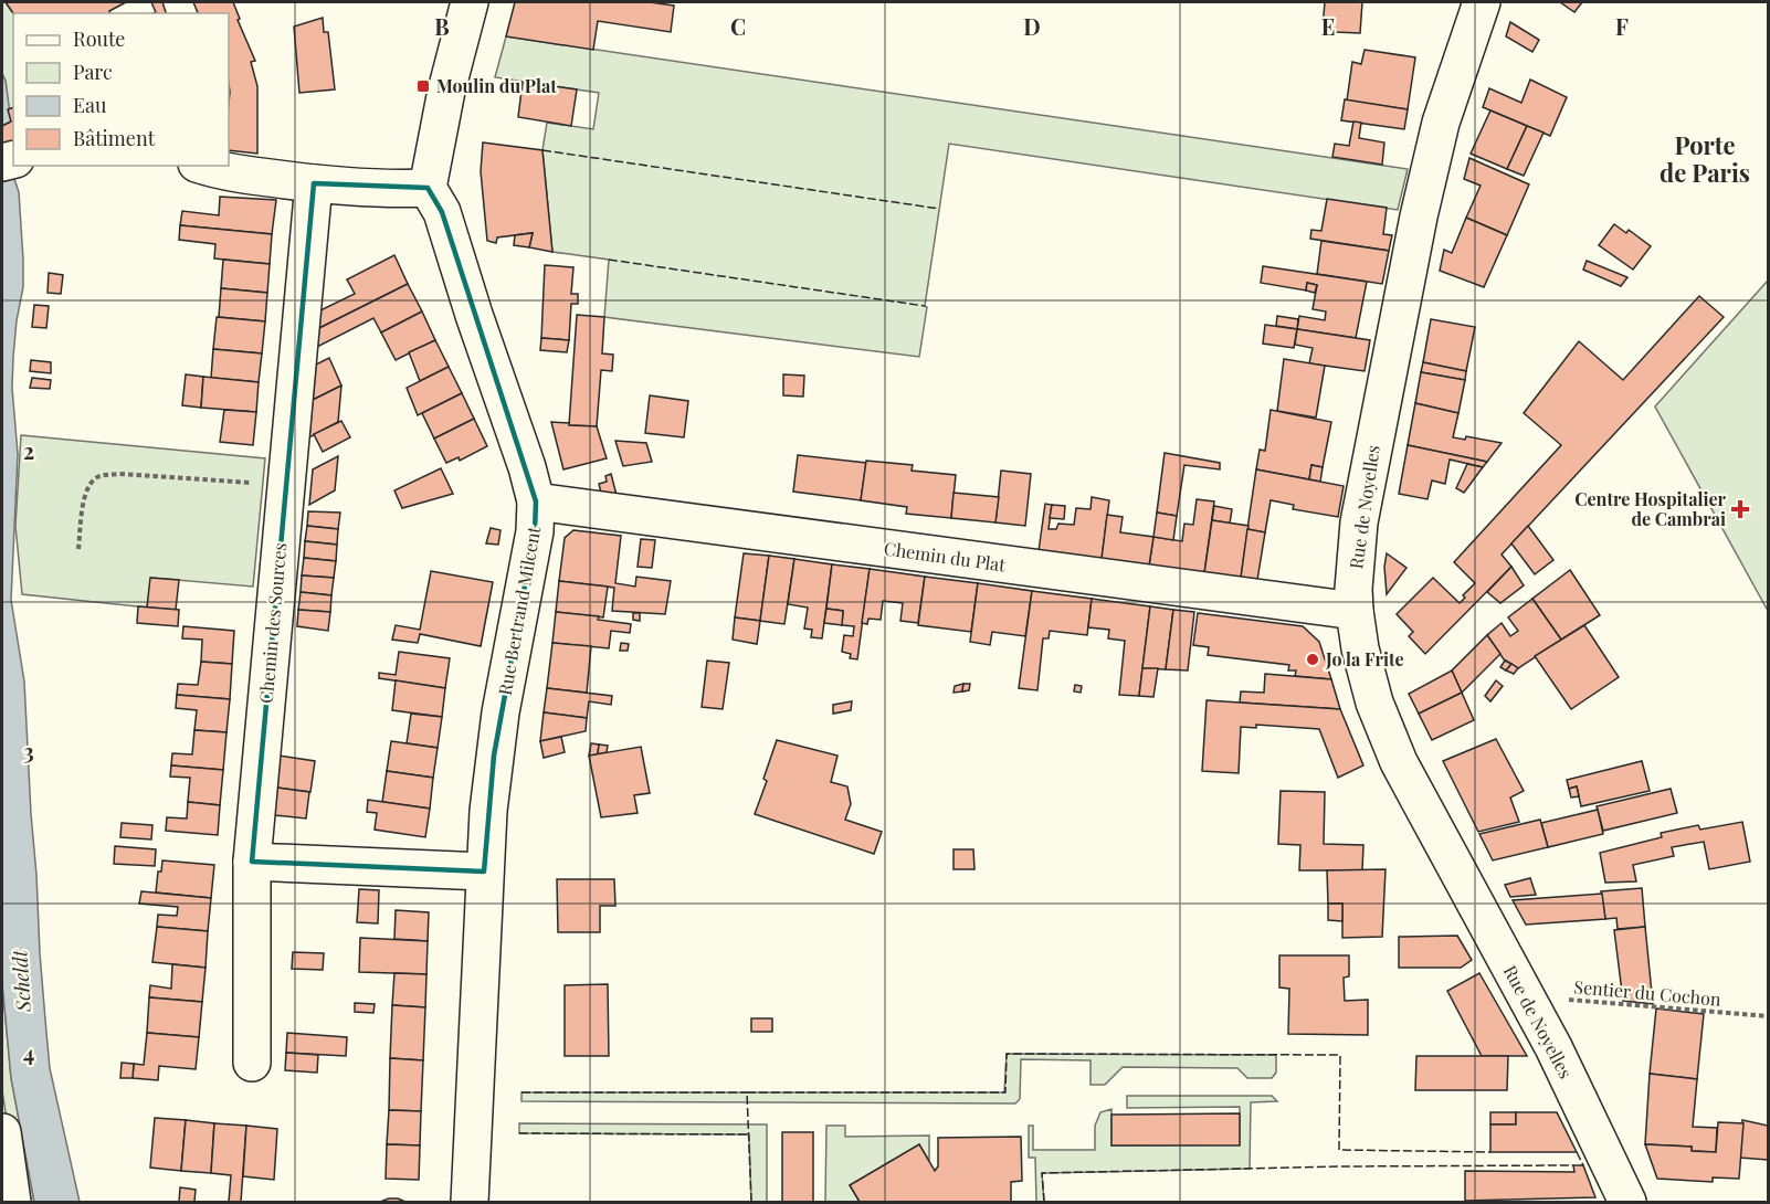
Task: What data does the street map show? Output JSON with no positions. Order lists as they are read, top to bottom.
{
  "streets": {
    "street": [
      "Rue de Noyelles",
      "Chemin du Plat",
      "Rue Bertrand Milcent",
      "Chemin des Sources"
    ],
    "path": ["Sentier du Cochon"]
  },
  "crossings": [
    ["Rue de Noyelles", "Chemin du Plat"],
    ["Rue de Noyelles", "Sentier du Cochon"],
    ["Chemin du Plat", "Rue Bertrand Milcent"]
  ],
  "districts": ["Porte de Paris"],
  "water": ["Scheldt"],
  "places": {
    "transit": ["Moulin du Plat"],
    "health": ["Centre Hospitalier de Cambrai"],
    "other": ["Jo la Frite"]
  },
  "legend": [
    "Route",
    "Parc",
    "Eau",
    "Bâtiment"
  ],
  "grid": {
    "columns": [
      "B",
      "C",
      "D",
      "E",
      "F"
    ],
    "rows": ["2", "3", "4"]
  }
}
